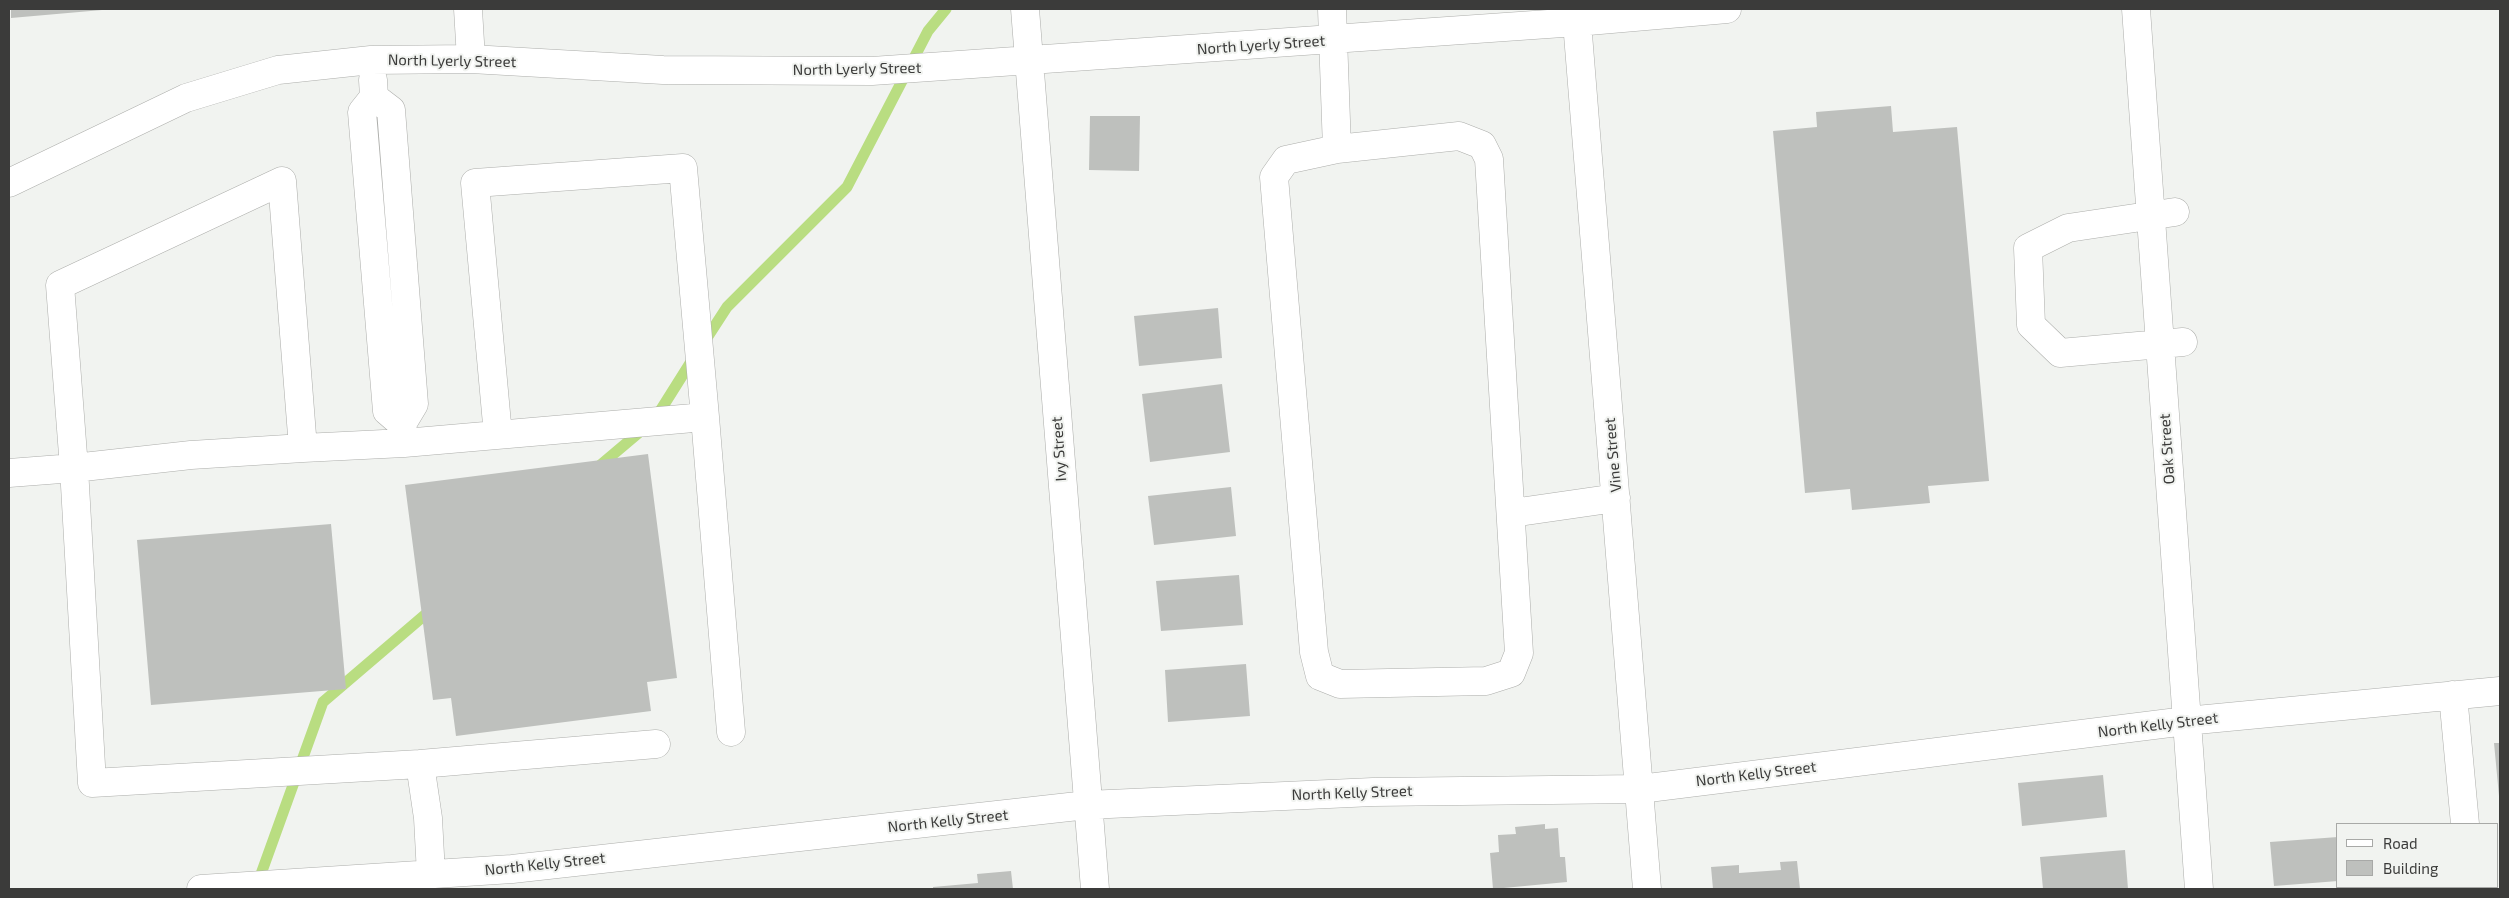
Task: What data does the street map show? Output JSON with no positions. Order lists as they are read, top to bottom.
{
  "streets": {
    "street": [
      "North Lyerly Street",
      "Ivy Street",
      "Oak Street",
      "Vine Street",
      "North Kelly Street"
    ]
  },
  "crossings": [
    ["North Lyerly Street", "Ivy Street"],
    ["North Lyerly Street", "Vine Street"],
    ["Ivy Street", "North Kelly Street"],
    ["Oak Street", "North Kelly Street"],
    ["Vine Street", "North Kelly Street"]
  ],
  "legend": ["Road", "Building"]
}
